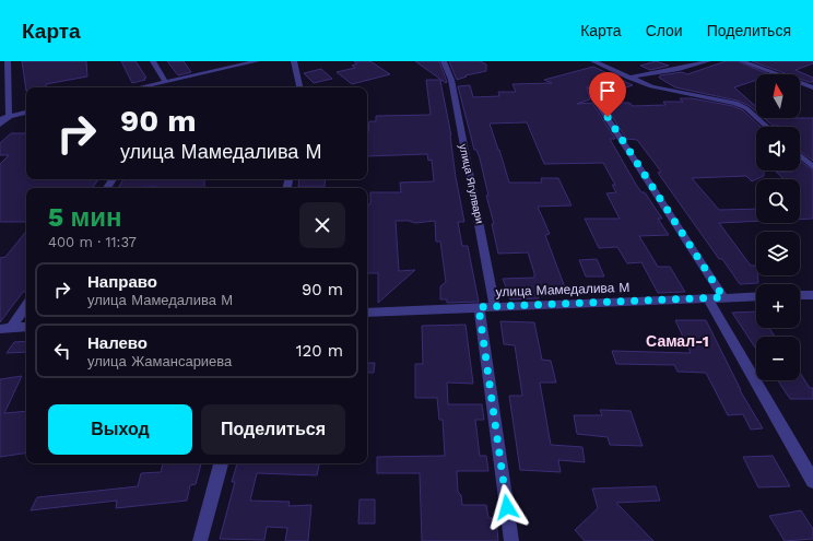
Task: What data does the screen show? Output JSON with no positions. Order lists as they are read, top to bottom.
{
  "streets": {
    "street": ["улица Ягулвари", "улица Мамедалива М"]
  },
  "crossings": [
    ["улица Ягулвари", "улица Мамедалива М"]
  ],
  "districts": ["Самал-1"],
  "north": "top",
  "page": {
    "header": "Карта",
    "nav": ["Карта", "Слои", "Поделиться"],
    "map_buttons": ["+", "−"],
    "turn": ["90 m", "улица Мамедалива М"],
    "heading": ["5 мин", "400 m · 11:37"],
    "list": [
      {
        "name": "Направо",
        "note": "улица Мамедалива М",
        "value": "90 m"
      },
      {
        "name": "Налево",
        "note": "улица Жамансариева",
        "value": "120 m"
      }
    ],
    "buttons": ["Выход", "Поделиться"]
  }
}
